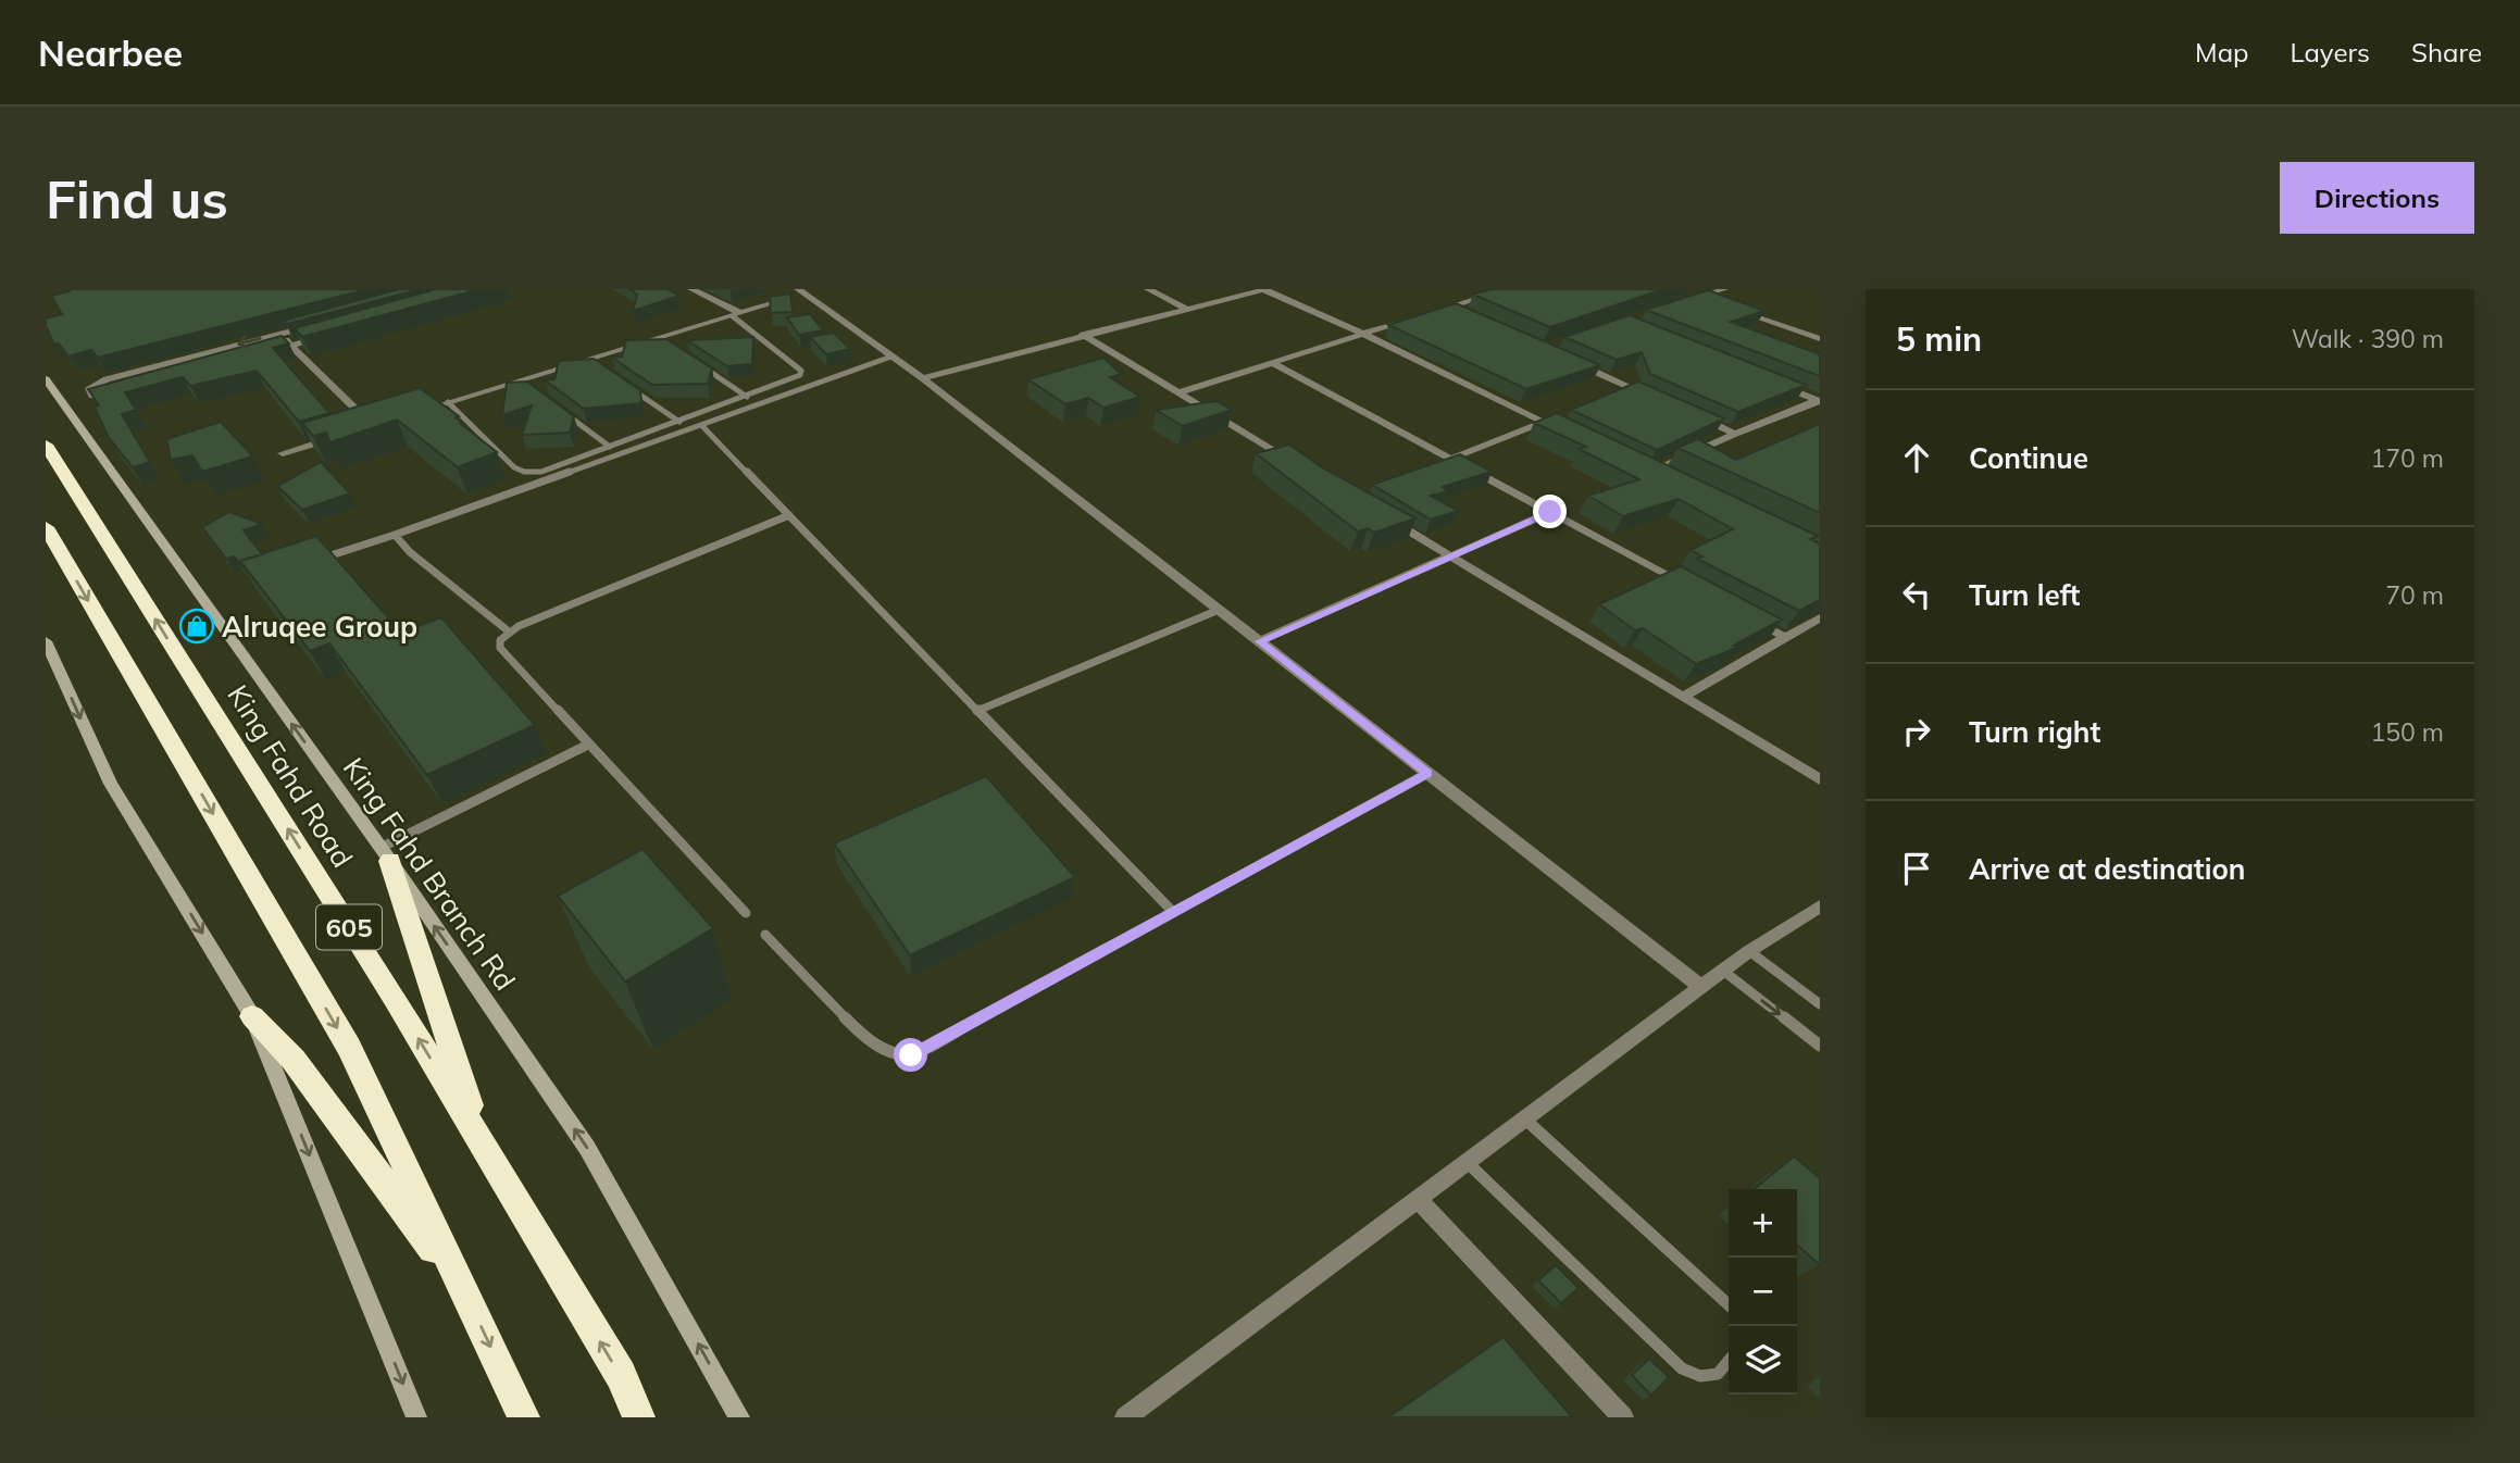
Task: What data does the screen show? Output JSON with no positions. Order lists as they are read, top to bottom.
{
  "streets": {
    "highway": ["King Fahd Road", "605"],
    "main road": ["King Fahd Branch Rd"]
  },
  "one_way": ["King Fahd Branch Rd"],
  "places": {
    "shop": ["Alruqee Group"]
  },
  "page": {
    "header": "Nearbee",
    "nav": ["Map", "Layers", "Share"],
    "buttons": "Directions",
    "title": "Find us",
    "heading": ["5 min", "Walk · 390 m"],
    "list": [
      ["Continue", "170 m"],
      ["Turn left", "70 m"],
      ["Turn right", "150 m"],
      "Arrive at destination"
    ],
    "map_buttons": ["+", "−"]
  }
}
